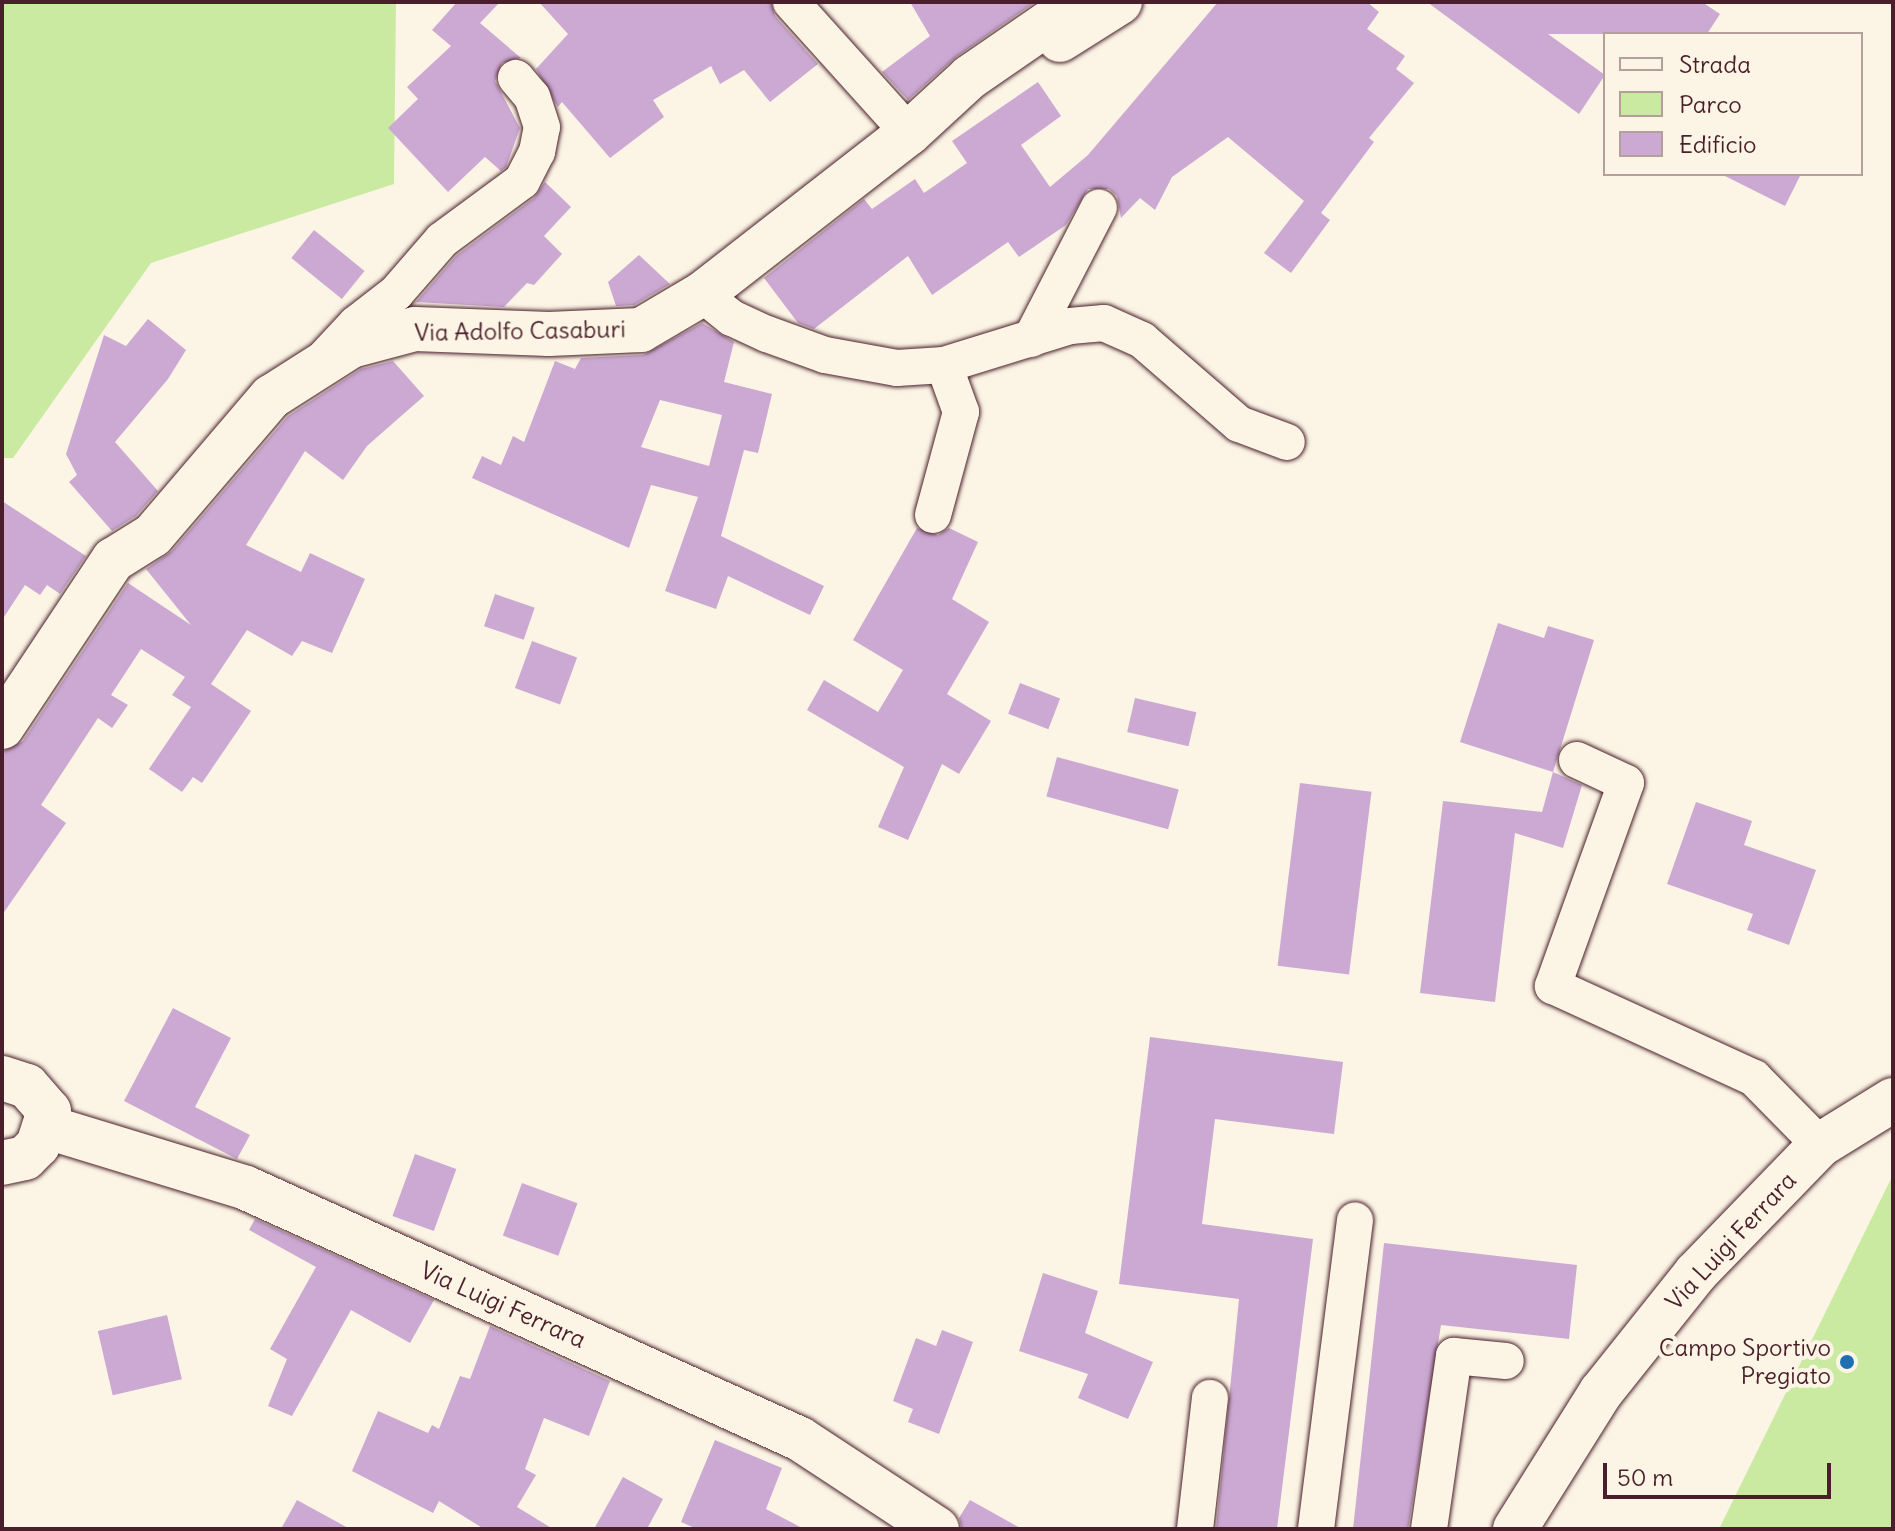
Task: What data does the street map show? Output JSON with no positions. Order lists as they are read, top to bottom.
{
  "streets": {
    "street": ["Via Adolfo Casaburi", "Via Luigi Ferrara"]
  },
  "places": ["Campo Sportivo Pregiato"],
  "legend": ["Strada", "Parco", "Edificio"],
  "scale_bar": "50 m"
}
